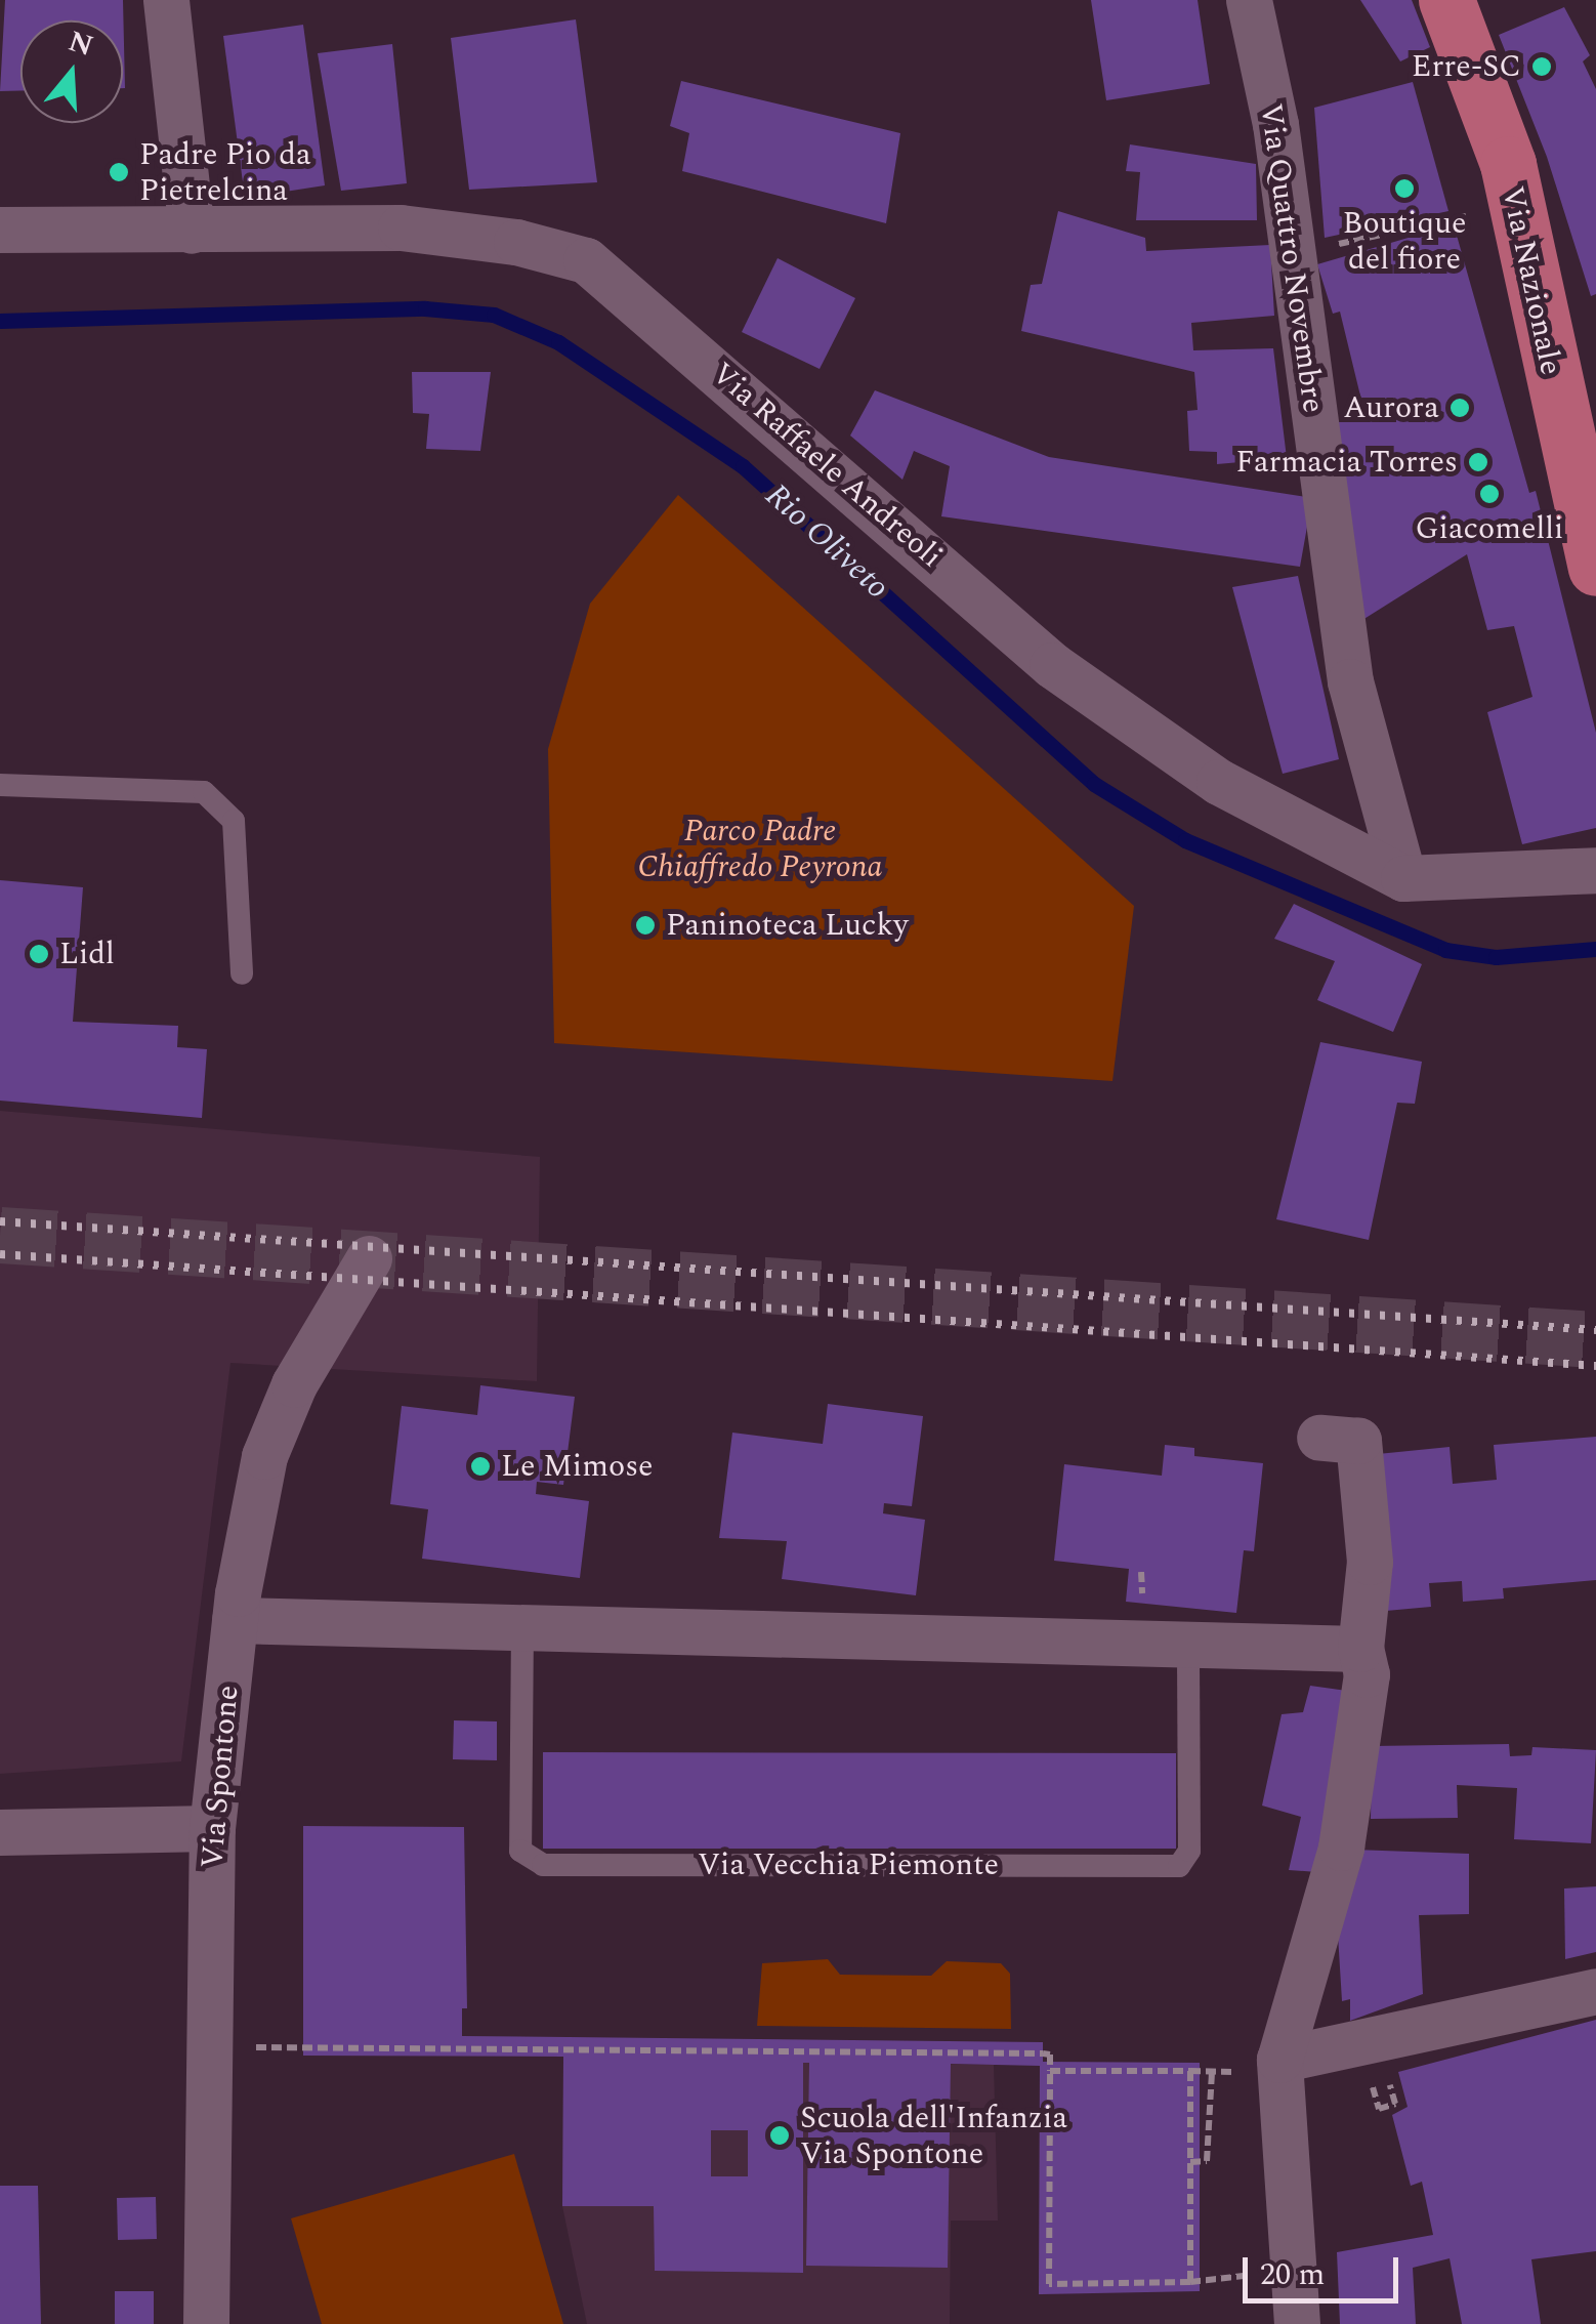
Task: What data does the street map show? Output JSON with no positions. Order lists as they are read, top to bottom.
{
  "streets": {
    "main road": ["Via Nazionale"],
    "street": ["Via Quattro Novembre", "Via Raffaele Andreoli", "Via Spontone"],
    "lane": ["Via Vecchia Piemonte"]
  },
  "crossings": [
    ["Via Quattro Novembre", "Via Raffaele Andreoli"]
  ],
  "water": ["Rio Oliveto"],
  "parks": ["Parco Padre Chiaffredo Peyrona"],
  "places": [
    "Erre-SC",
    "Padre Pio da Pietrelcina",
    "Boutique del fiore",
    "Aurora",
    "Farmacia Torres",
    "Giacomelli",
    "Paninoteca Lucky",
    "Lidl",
    "Le Mimose",
    "Scuola dell'Infanzia Via Spontone"
  ],
  "scale_bar": "20 m",
  "north": "top"
}
